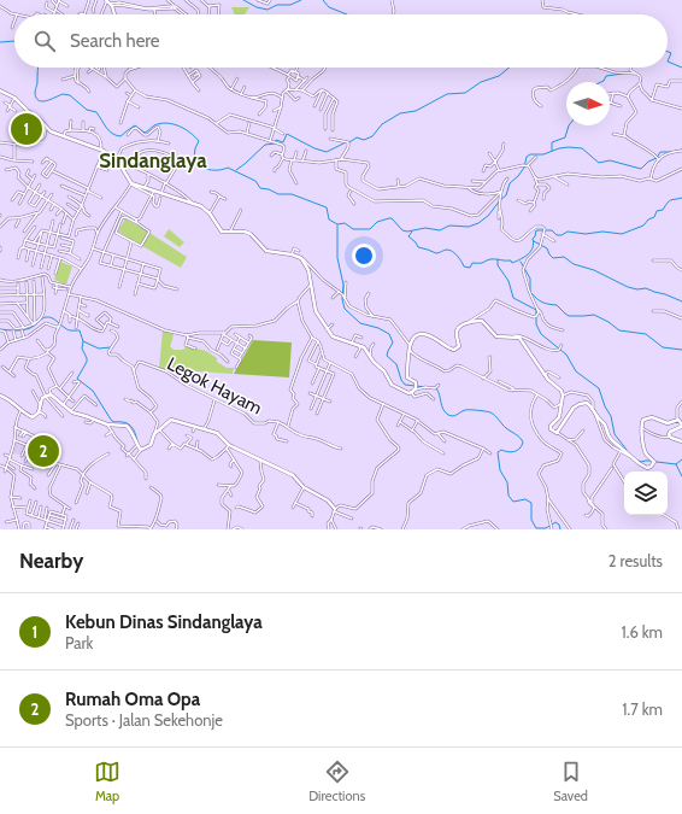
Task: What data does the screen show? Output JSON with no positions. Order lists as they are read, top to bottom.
{
  "streets": {
    "street": ["Legok Hayam"]
  },
  "districts": ["Sindanglaya"],
  "north": "right",
  "page": {
    "search": "Search here",
    "pins": ["1", "2"],
    "heading": ["Nearby", "2 results"],
    "list": [
      {
        "mark": "1",
        "name": "Kebun Dinas Sindanglaya",
        "note": "Park",
        "value": "1.6 km"
      },
      {
        "mark": "2",
        "name": "Rumah Oma Opa",
        "note": "Sports · Jalan Sekehonje",
        "value": "1.7 km"
      }
    ],
    "nav": ["Map", "Directions", "Saved"]
  }
}
